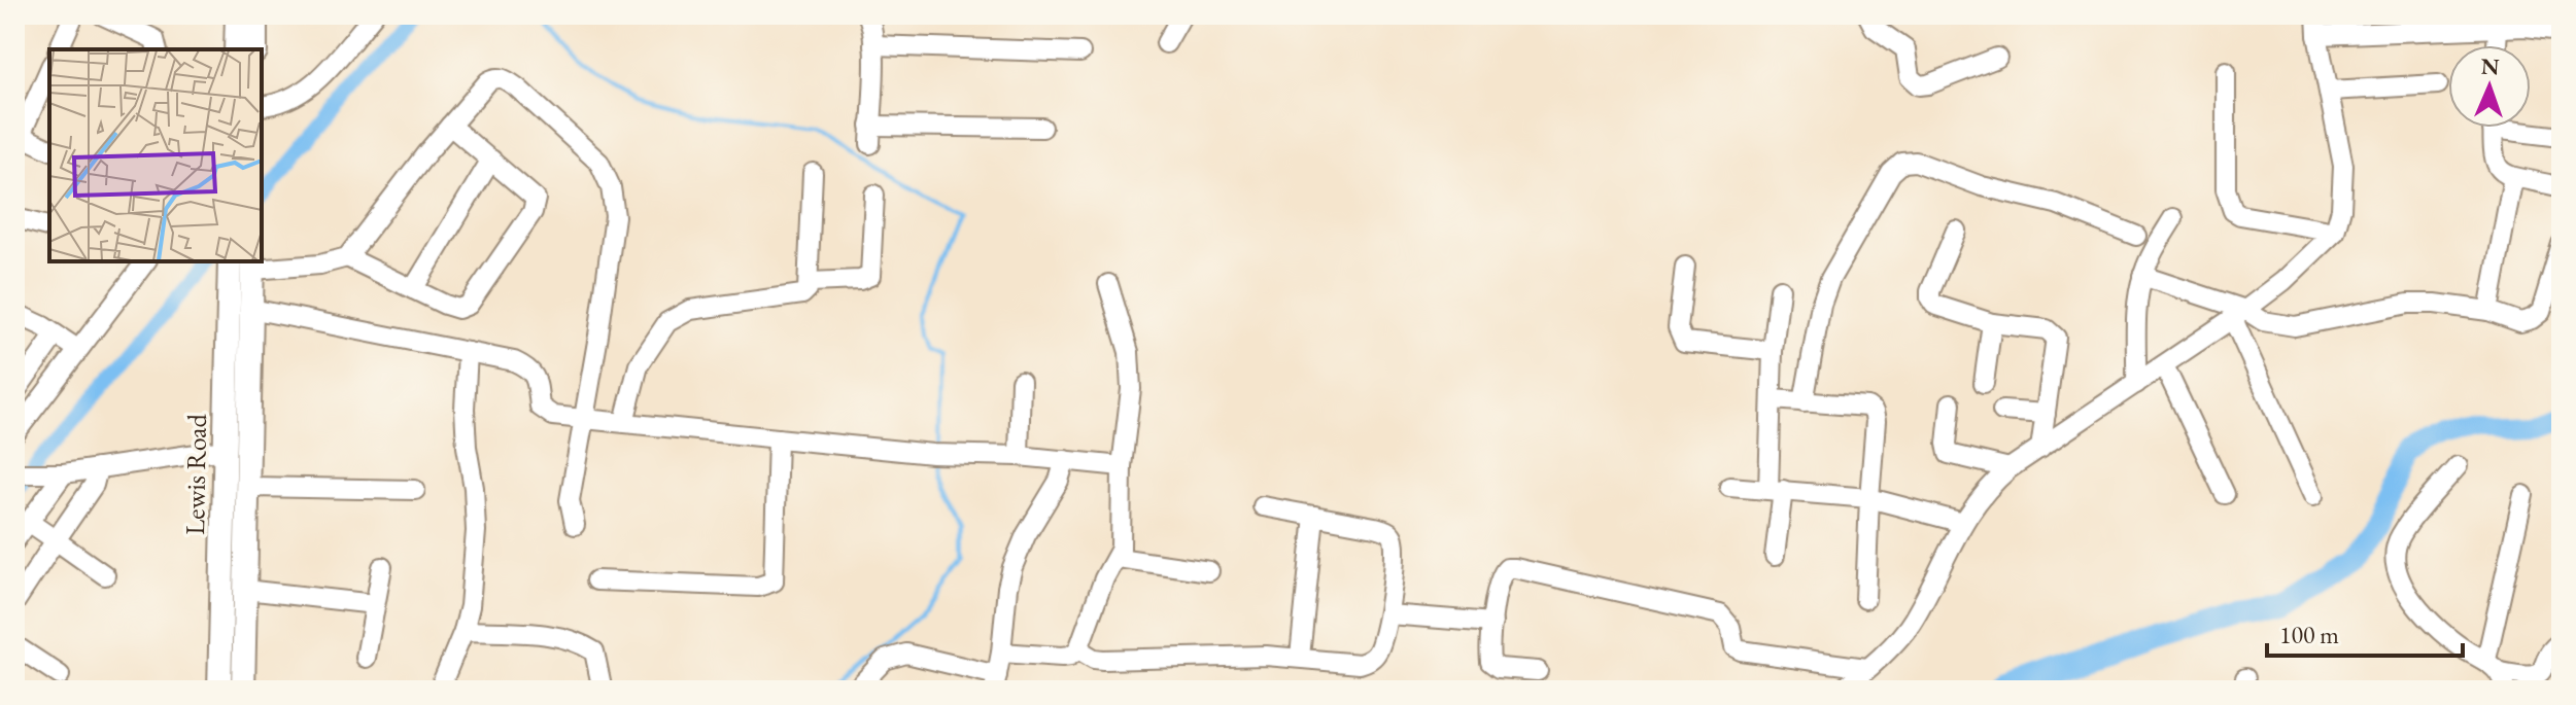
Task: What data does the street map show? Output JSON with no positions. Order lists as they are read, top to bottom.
{
  "streets": {
    "main road": ["Lewis Road"]
  },
  "scale_bar": "100 m",
  "north": "top"
}
